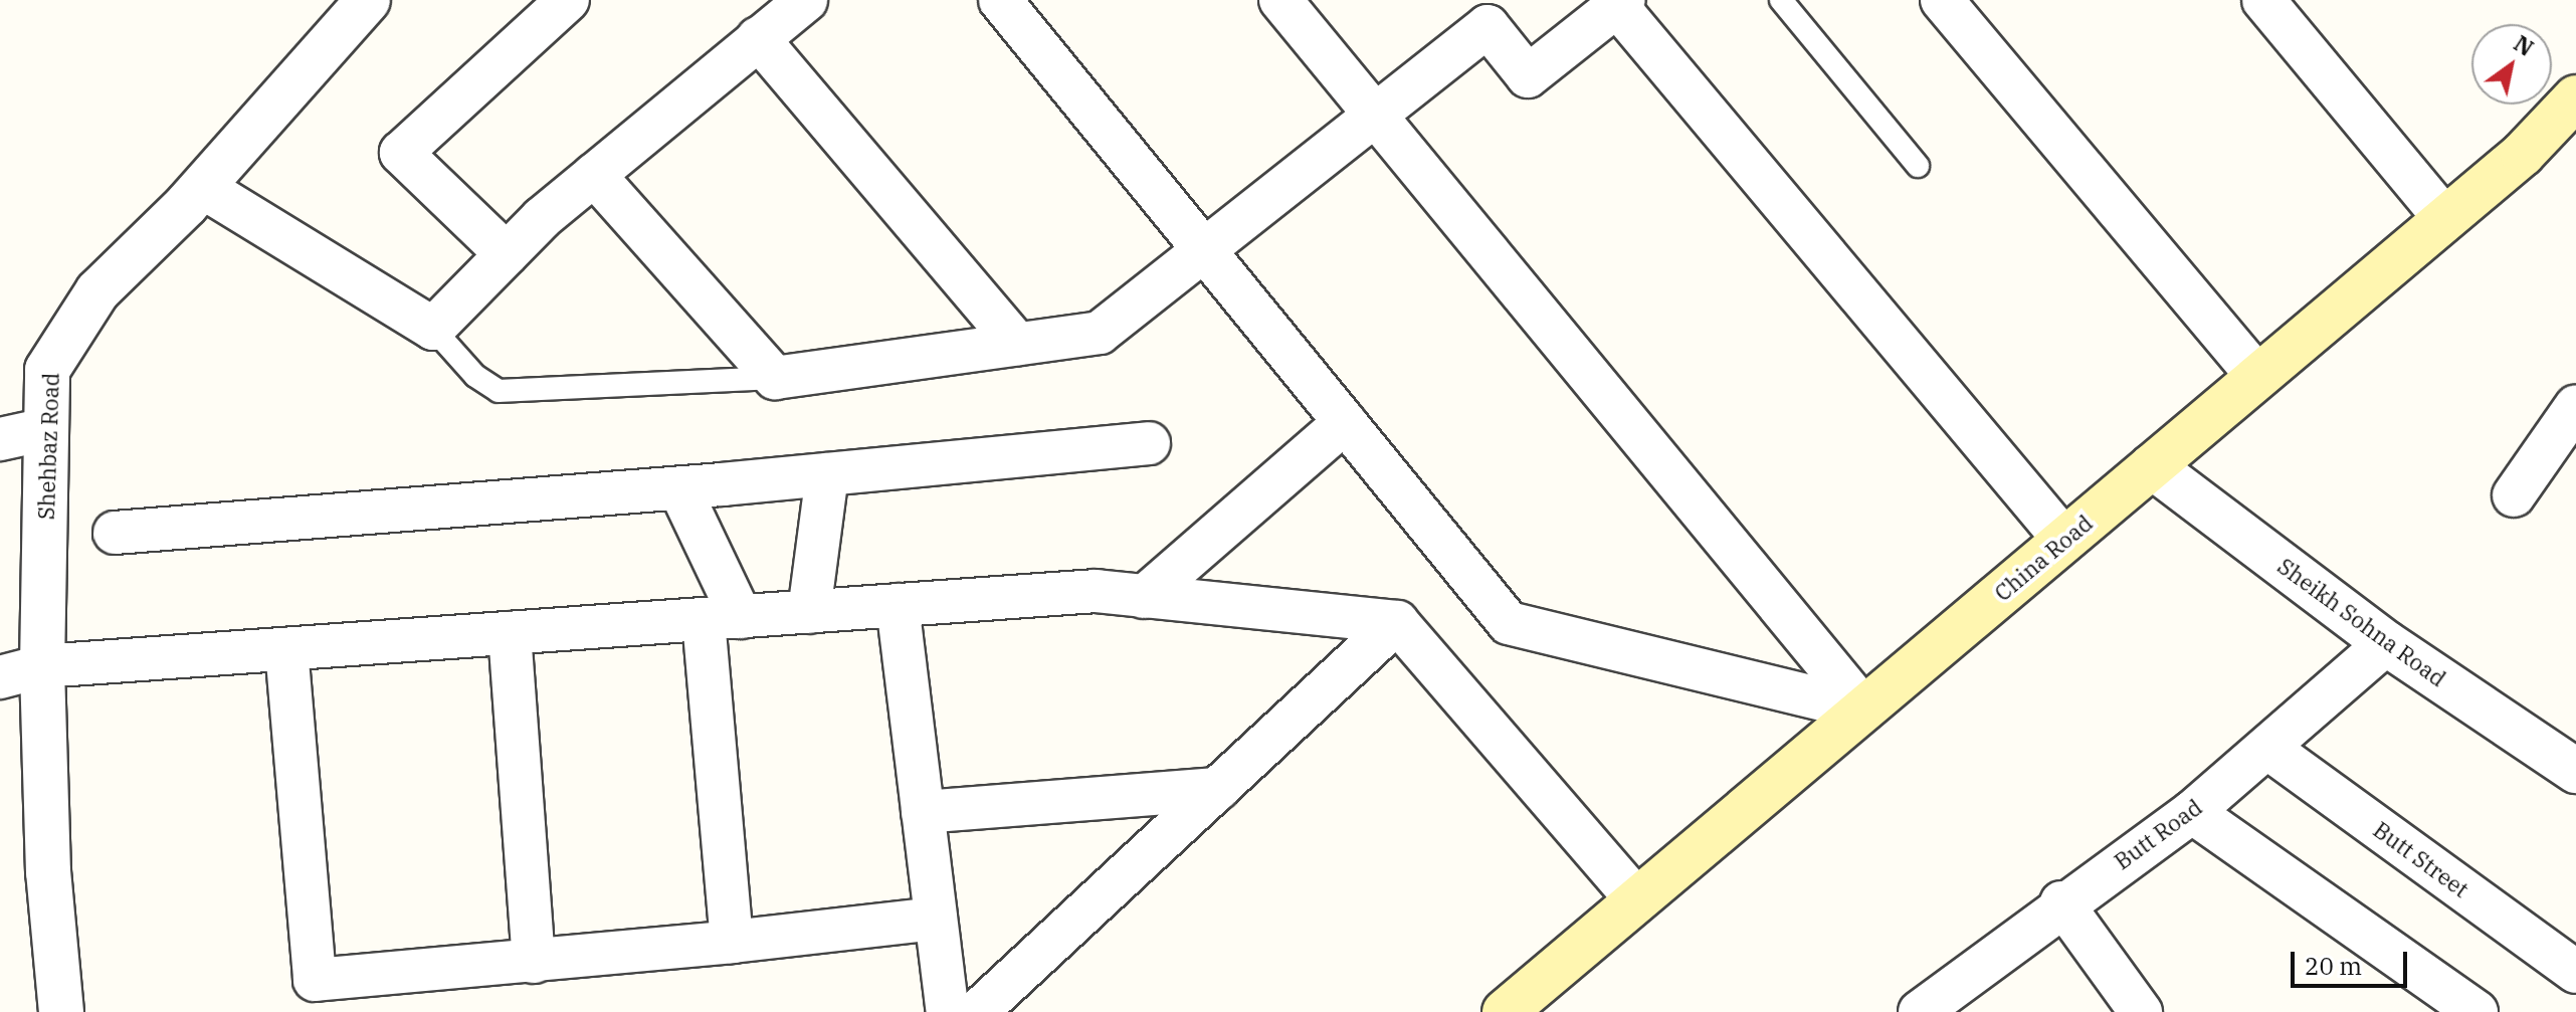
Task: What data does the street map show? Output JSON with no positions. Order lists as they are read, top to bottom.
{
  "streets": {
    "main road": ["China Road"],
    "street": [
      "Shehbaz Road",
      "Sheikh Sohna Road",
      "Butt Road",
      "Butt Street"
    ]
  },
  "crossings": [
    ["China Road", "Sheikh Sohna Road"],
    ["Sheikh Sohna Road", "Butt Road"],
    ["Butt Road", "Butt Street"]
  ],
  "scale_bar": "20 m",
  "north": "top right"
}
